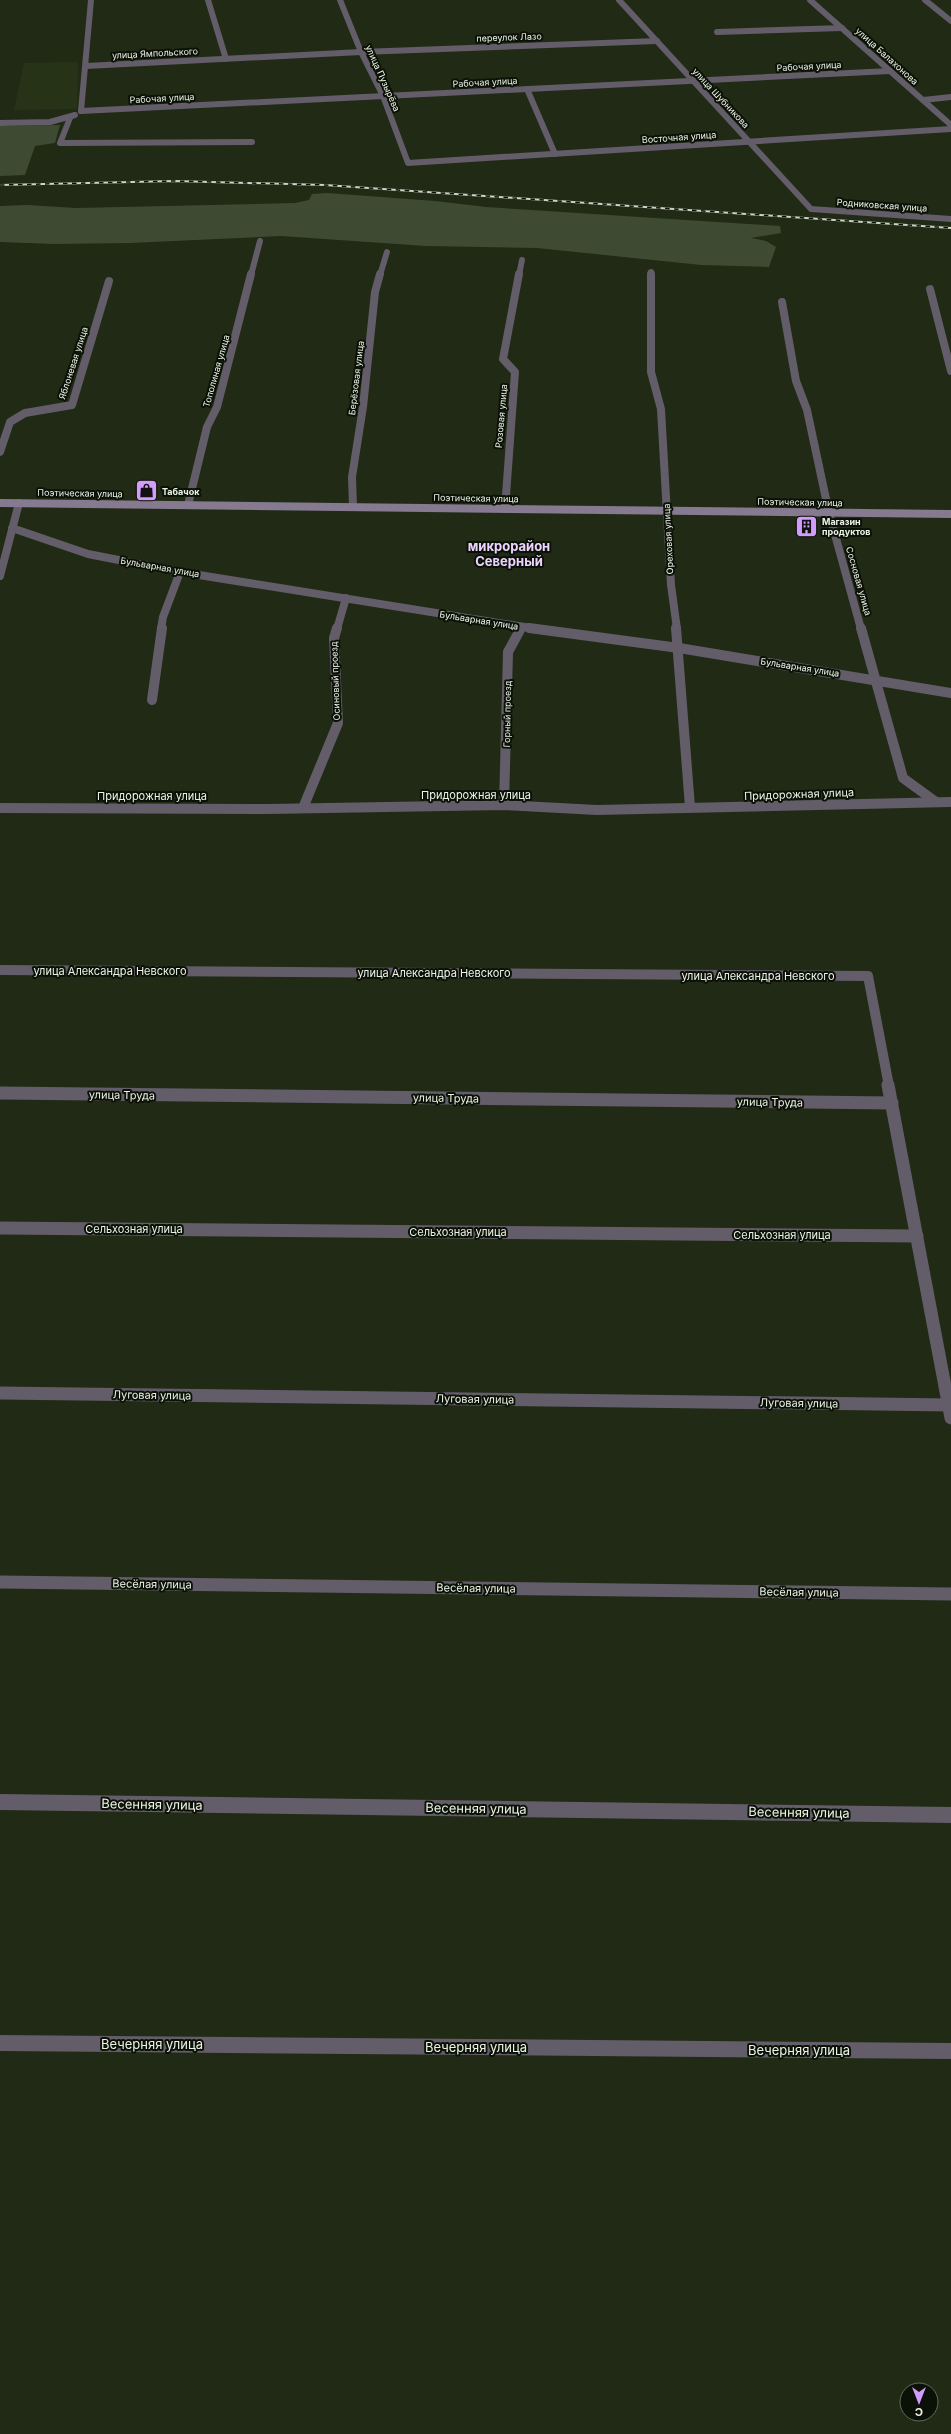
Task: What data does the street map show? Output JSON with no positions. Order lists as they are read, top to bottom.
{
  "streets": {
    "street": [
      "переулок Лазо",
      "улица Ямпольского",
      "улица Балахонова",
      "Рабочая улица",
      "улица Пузырёва",
      "улица Шубникова",
      "Восточная улица",
      "Родниковская улица",
      "Яблоневая улица",
      "Тополиная улица",
      "Берёзовая улица",
      "Розовая улица",
      "Поэтическая улица",
      "Ореховая улица",
      "Бульварная улица",
      "Сосновая улица",
      "Осиновый проезд",
      "Горный проезд",
      "Придорожная улица",
      "улица Александра Невского",
      "улица Труда",
      "Сельхозная улица",
      "Луговая улица",
      "Весёлая улица",
      "Весенняя улица",
      "Вечерняя улица"
    ]
  },
  "crossings": [
    ["переулок Лазо", "улица Ямпольского"],
    ["переулок Лазо", "улица Пузырёва"],
    ["переулок Лазо", "улица Шубникова"],
    ["улица Ямпольского", "улица Пузырёва"],
    ["улица Балахонова", "Рабочая улица"],
    ["Рабочая улица", "улица Пузырёва"],
    ["Рабочая улица", "улица Шубникова"],
    ["улица Пузырёва", "Восточная улица"],
    ["улица Шубникова", "Восточная улица"],
    ["улица Шубникова", "Родниковская улица"],
    ["Тополиная улица", "Поэтическая улица"],
    ["Берёзовая улица", "Поэтическая улица"],
    ["Розовая улица", "Поэтическая улица"],
    ["Поэтическая улица", "Ореховая улица"],
    ["Поэтическая улица", "Сосновая улица"],
    ["Ореховая улица", "Бульварная улица"],
    ["Ореховая улица", "Придорожная улица"],
    ["Бульварная улица", "Сосновая улица"],
    ["Бульварная улица", "Осиновый проезд"],
    ["Бульварная улица", "Горный проезд"],
    ["Сосновая улица", "Придорожная улица"],
    ["Осиновый проезд", "Придорожная улица"],
    ["Горный проезд", "Придорожная улица"],
    ["улица Александра Невского", "улица Труда"]
  ],
  "districts": ["микрорайон Северный"],
  "places": {
    "shop": ["Табачок"],
    "building": ["Магазин продуктов"]
  },
  "north": "bottom"
}
